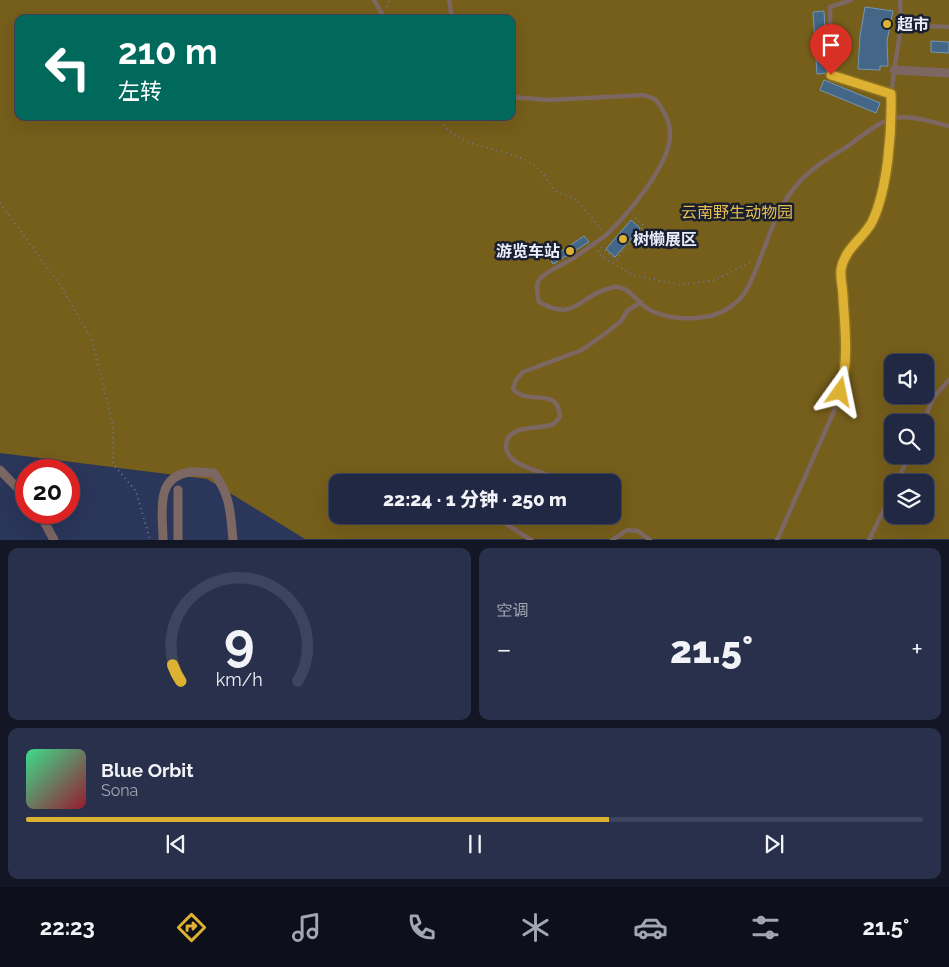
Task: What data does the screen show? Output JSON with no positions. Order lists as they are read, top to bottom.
{
  "parks": ["云南野生动物园"],
  "places": ["超市", "树懒展区", "游览车站"],
  "page": {
    "turn": ["210 m", "左转"],
    "limit": "20",
    "trip": "22:24 · 1 分钟 · 250 m",
    "tile": "空调",
    "heat": ["−", "21.5°", "+"],
    "song": ["Blue Orbit", "Sona"],
    "tabs": ["22:23", "21.5°"],
    "gauge": ["9", "km/h"]
  }
}
